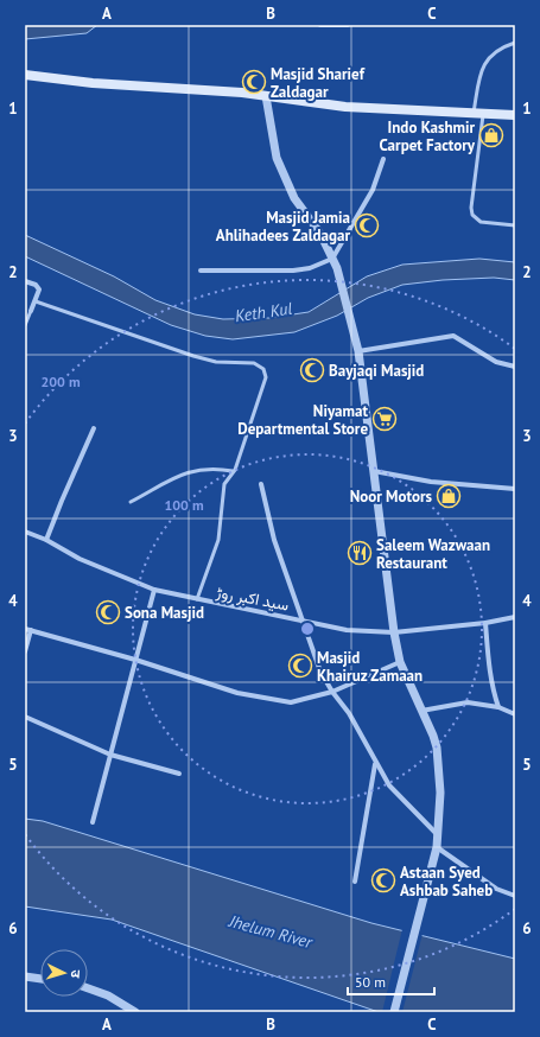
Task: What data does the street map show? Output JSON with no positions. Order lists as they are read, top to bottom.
{
  "streets": {
    "street": ["سید اکبر روڑ"]
  },
  "water": ["Keth Kul", "Jhelum River"],
  "places": {
    "mosque": [
      "Masjid Sharief Zaldagar",
      "Masjid Jamia Ahlihadees Zaldagar",
      "Bayjaqi Masjid",
      "Sona Masjid",
      "Masjid Khairuz Zamaan",
      "Astaan Syed Ashbab Saheb"
    ],
    "shop": ["Indo Kashmir Carpet Factory", "Noor Motors"],
    "supermarket": ["Niyamat Departmental Store"],
    "restaurant": ["Saleem Wazwaan Restaurant"]
  },
  "scale_bar": "50 m",
  "north": "right",
  "grid": {
    "columns": ["A", "B", "C"],
    "rows": [
      "1",
      "2",
      "3",
      "4",
      "5",
      "6"
    ]
  },
  "rings": ["200 m", "100 m"]
}
